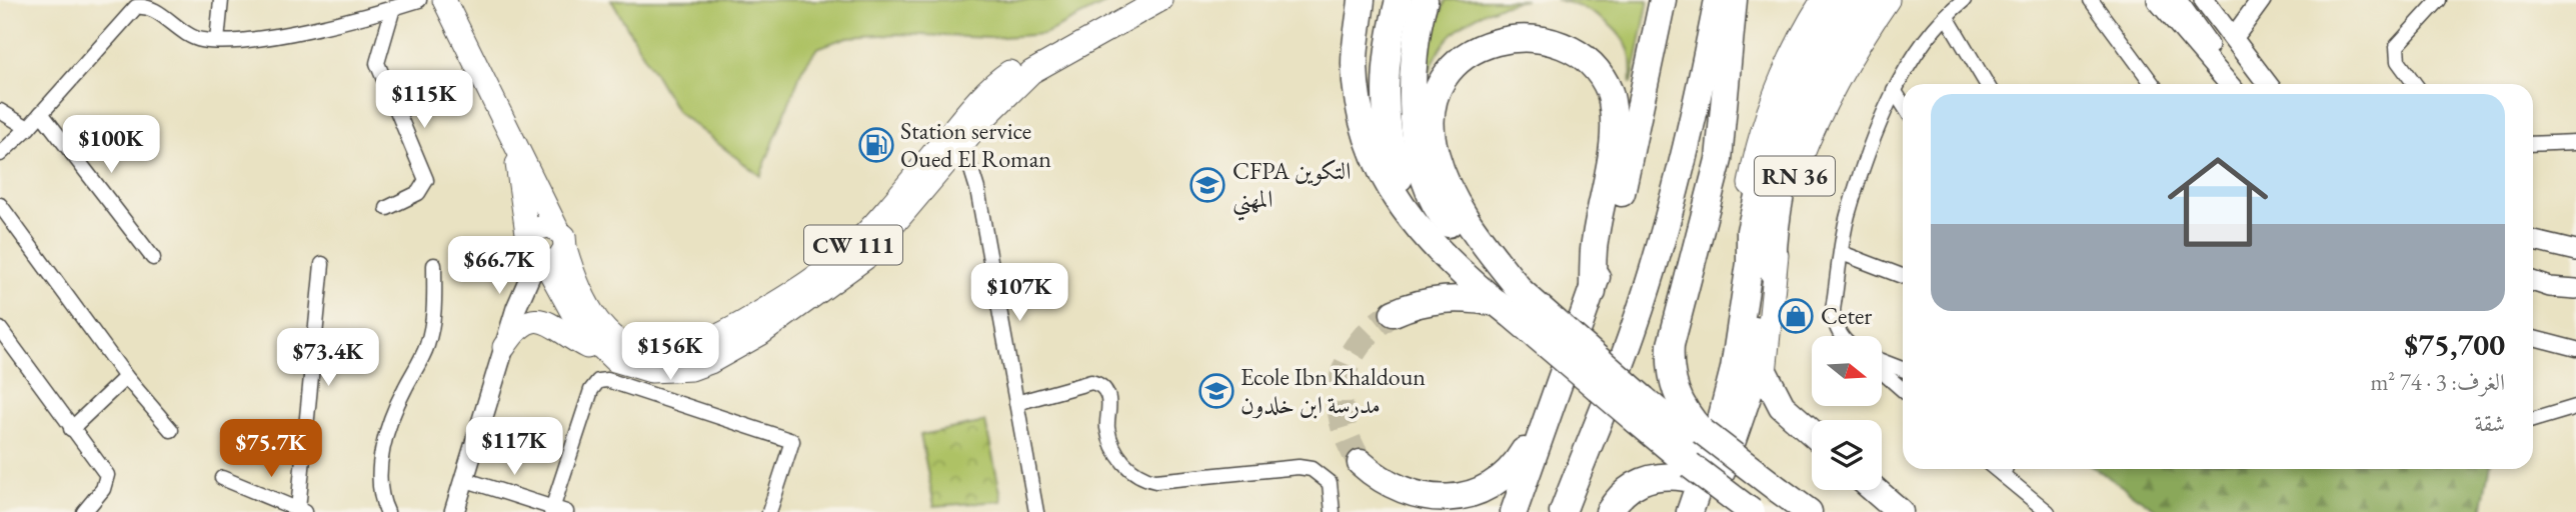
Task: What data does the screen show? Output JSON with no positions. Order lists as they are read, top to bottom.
{
  "streets": {
    "highway": ["RN 36"],
    "main road": ["CW 111"]
  },
  "places": {
    "fuel station": ["Station service Oued El Roman"],
    "school or university": ["CFPA التكوين المهني", "Ecole Ibn Khaldoun مدرسة ابن خلدون"],
    "shop": ["Ceter"]
  },
  "north": "right",
  "page": {
    "price": [
      "$115K",
      "$100K",
      "$66.7K",
      "$107K",
      "$156K",
      "$73.4K",
      "$117K",
      "$75.7K"
    ],
    "list": [
      {
        "name": "$75,700",
        "note": "الغرف: 3 · 74 m² · شقة"
      }
    ]
  }
}
